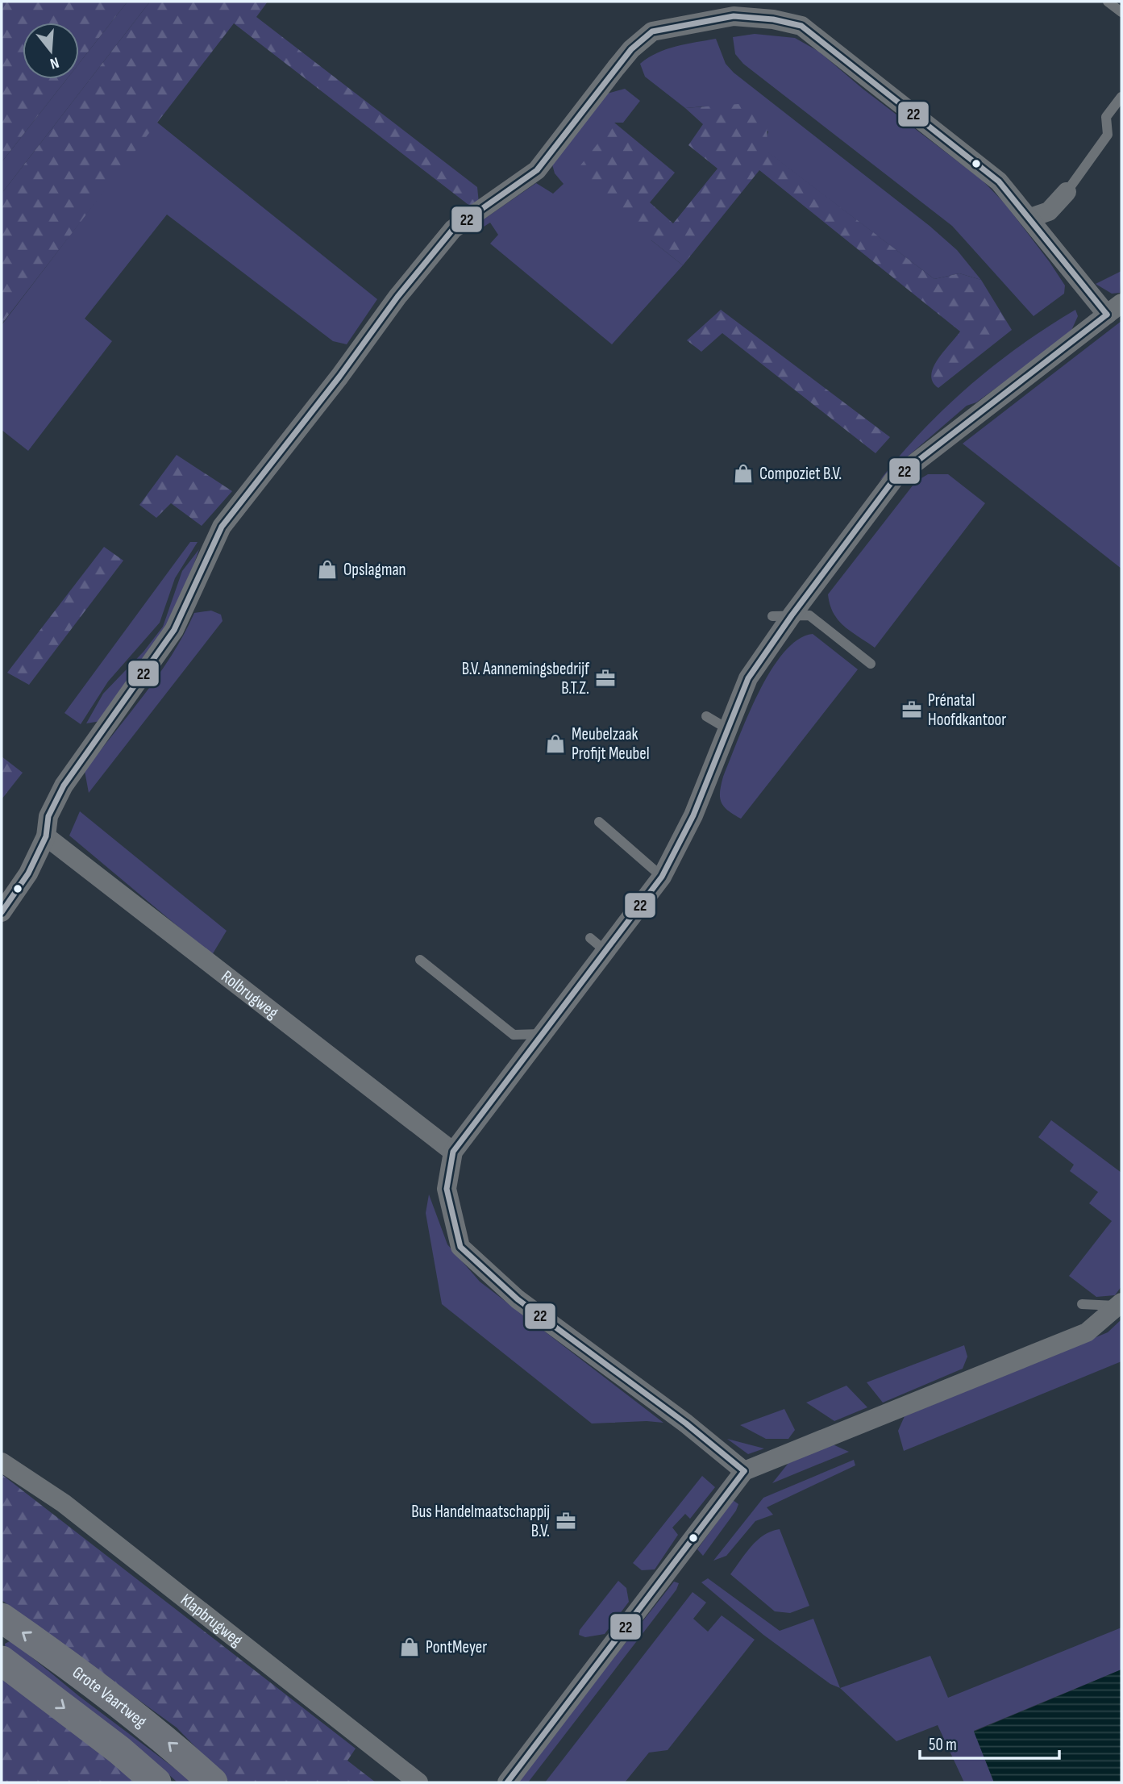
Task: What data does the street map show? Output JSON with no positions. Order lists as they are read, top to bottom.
{
  "streets": {
    "main road": ["Grote Vaartweg"],
    "street": ["Rolbrugweg", "Klapbrugweg"]
  },
  "places": {
    "shop": [
      "Compoziet B.V.",
      "Opslagman",
      "Meubelzaak Profijt Meubel",
      "PontMeyer"
    ],
    "office": ["B.V. Aannemingsbedrijf B.T.Z.", "Prénatal Hoofdkantoor", "Bus Handelmaatschappij B.V."]
  },
  "lines": ["transit line 22"],
  "scale_bar": "50 m",
  "north": "bottom"
}
